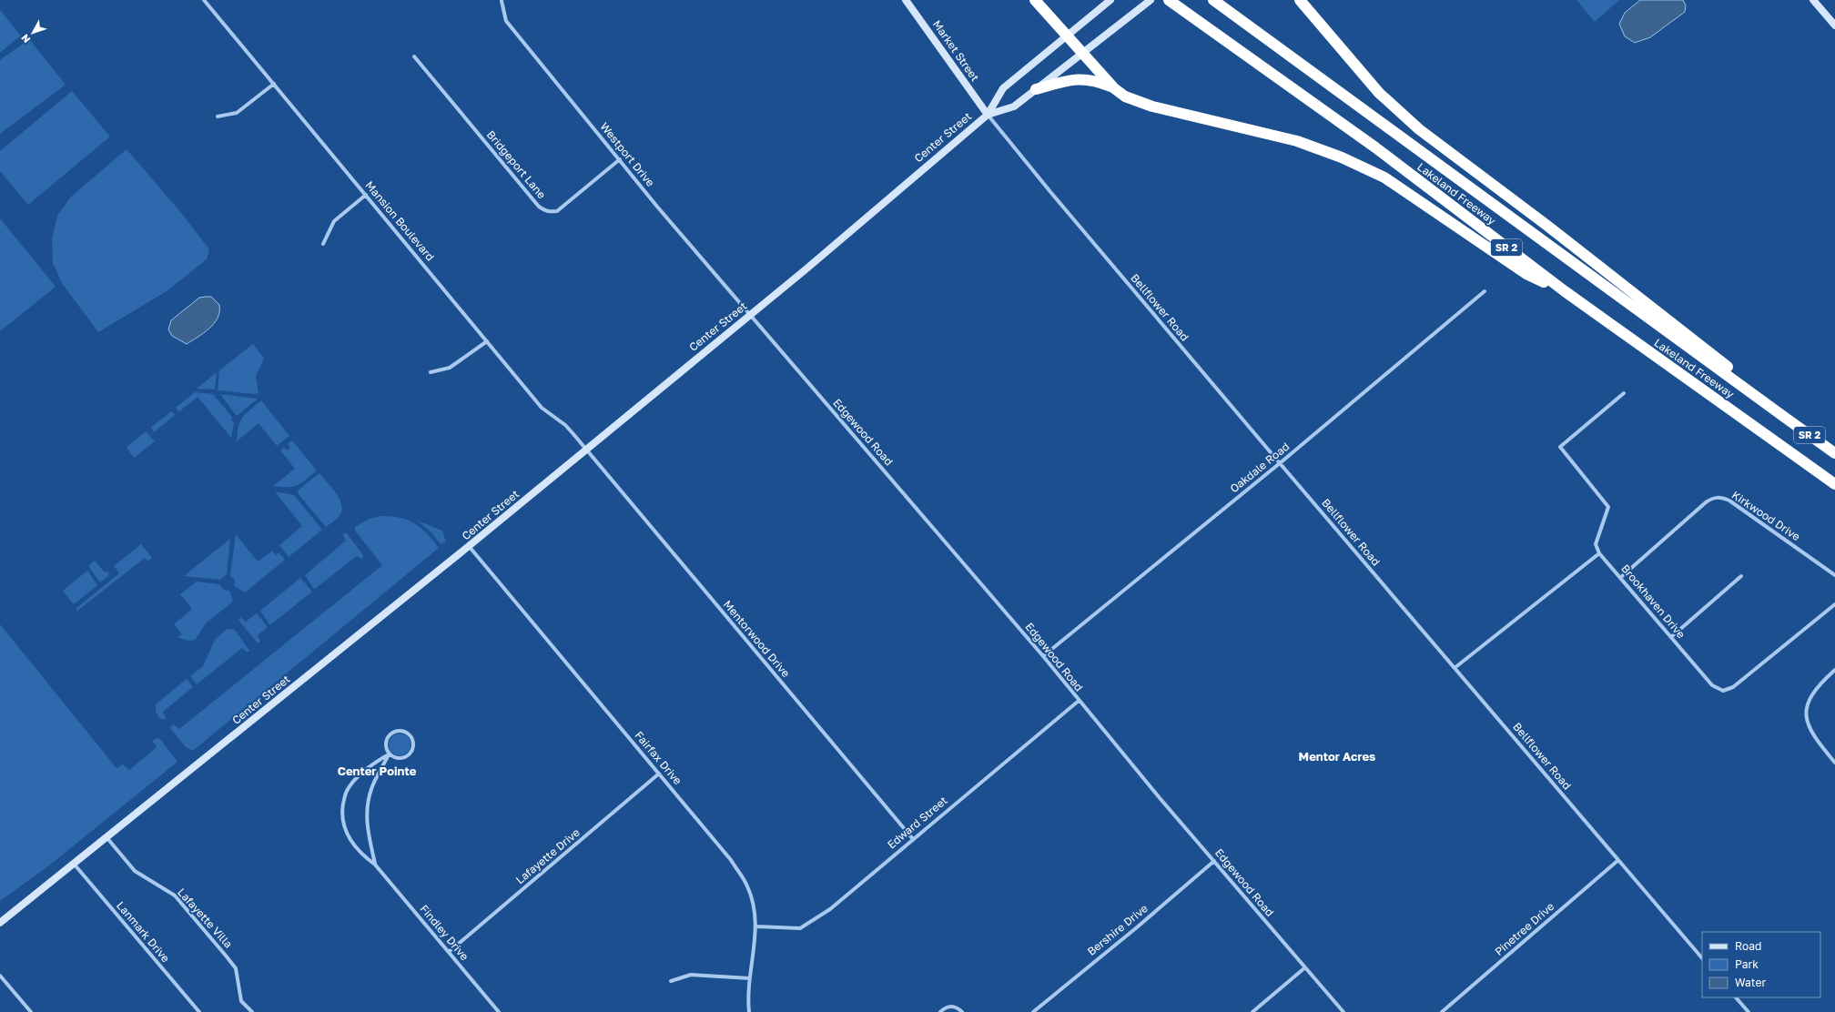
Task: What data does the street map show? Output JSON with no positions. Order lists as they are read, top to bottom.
{
  "streets": {
    "highway": ["Lakeland Freeway", "SR 2"],
    "main road": ["Market Street", "Center Street"],
    "street": [
      "Westport Drive",
      "Bridgeport Lane",
      "Mansion Boulevard",
      "Bellflower Road",
      "Edgewood Road",
      "Oakdale Road",
      "Kirkwood Drive",
      "Brookhaven Drive",
      "Mentorwood Drive",
      "Fairfax Drive",
      "Edward Street",
      "Lafayette Drive",
      "Lafayette Villa",
      "Pinetree Drive",
      "Bershire Drive",
      "Lanmark Drive",
      "Findley Drive"
    ]
  },
  "crossings": [
    ["Market Street", "Center Street"],
    ["Market Street", "Bellflower Road"],
    ["Center Street", "Westport Drive"],
    ["Center Street", "Mansion Boulevard"],
    ["Center Street", "Bellflower Road"],
    ["Center Street", "Edgewood Road"],
    ["Center Street", "Mentorwood Drive"],
    ["Center Street", "Fairfax Drive"],
    ["Center Street", "Lafayette Villa"],
    ["Center Street", "Lanmark Drive"],
    ["Westport Drive", "Bridgeport Lane"],
    ["Westport Drive", "Edgewood Road"],
    ["Mansion Boulevard", "Mentorwood Drive"],
    ["Bellflower Road", "Oakdale Road"],
    ["Bellflower Road", "Pinetree Drive"],
    ["Edgewood Road", "Oakdale Road"],
    ["Edgewood Road", "Edward Street"],
    ["Edgewood Road", "Bershire Drive"],
    ["Kirkwood Drive", "Brookhaven Drive"],
    ["Mentorwood Drive", "Edward Street"],
    ["Fairfax Drive", "Edward Street"],
    ["Fairfax Drive", "Lafayette Drive"],
    ["Lafayette Drive", "Findley Drive"]
  ],
  "districts": ["Mentor Acres", "Center Pointe"],
  "legend": ["Road", "Park", "Water"],
  "north": "bottom left"
}
